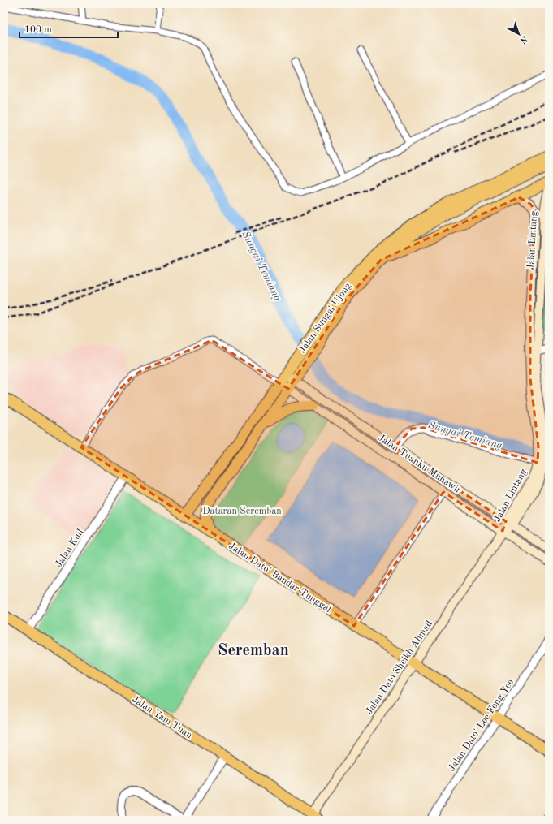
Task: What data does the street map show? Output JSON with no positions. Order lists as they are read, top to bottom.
{
  "streets": {
    "highway": ["Jalan Sungai Ujong", "Jalan Dato' Bandar Tunggal", "Jalan Yam Tuan"],
    "main road": ["Jalan Lintang", "Jalan Tuanku Munawir", "Jalan Dato Sheikh Ahmad"],
    "street": ["Jalan Kuil", "Jalan Dato' Lee Fong Yee"]
  },
  "crossings": [
    ["Jalan Lintang", "Jalan Tuanku Munawir"],
    ["Jalan Lintang", "Jalan Dato Sheikh Ahmad"],
    ["Jalan Sungai Ujong", "Jalan Tuanku Munawir"],
    ["Jalan Sungai Ujong", "Jalan Dato' Bandar Tunggal"],
    ["Jalan Tuanku Munawir", "Jalan Dato Sheikh Ahmad"],
    ["Jalan Kuil", "Jalan Dato' Bandar Tunggal"],
    ["Jalan Kuil", "Jalan Yam Tuan"],
    ["Jalan Dato' Bandar Tunggal", "Jalan Dato Sheikh Ahmad"],
    ["Jalan Dato' Bandar Tunggal", "Jalan Dato' Lee Fong Yee"],
    ["Jalan Dato Sheikh Ahmad", "Jalan Yam Tuan"]
  ],
  "districts": ["Seremban"],
  "water": ["Sungai Temiang"],
  "parks": ["Dataran Seremban"],
  "scale_bar": "100 m",
  "north": "bottom right"
}
